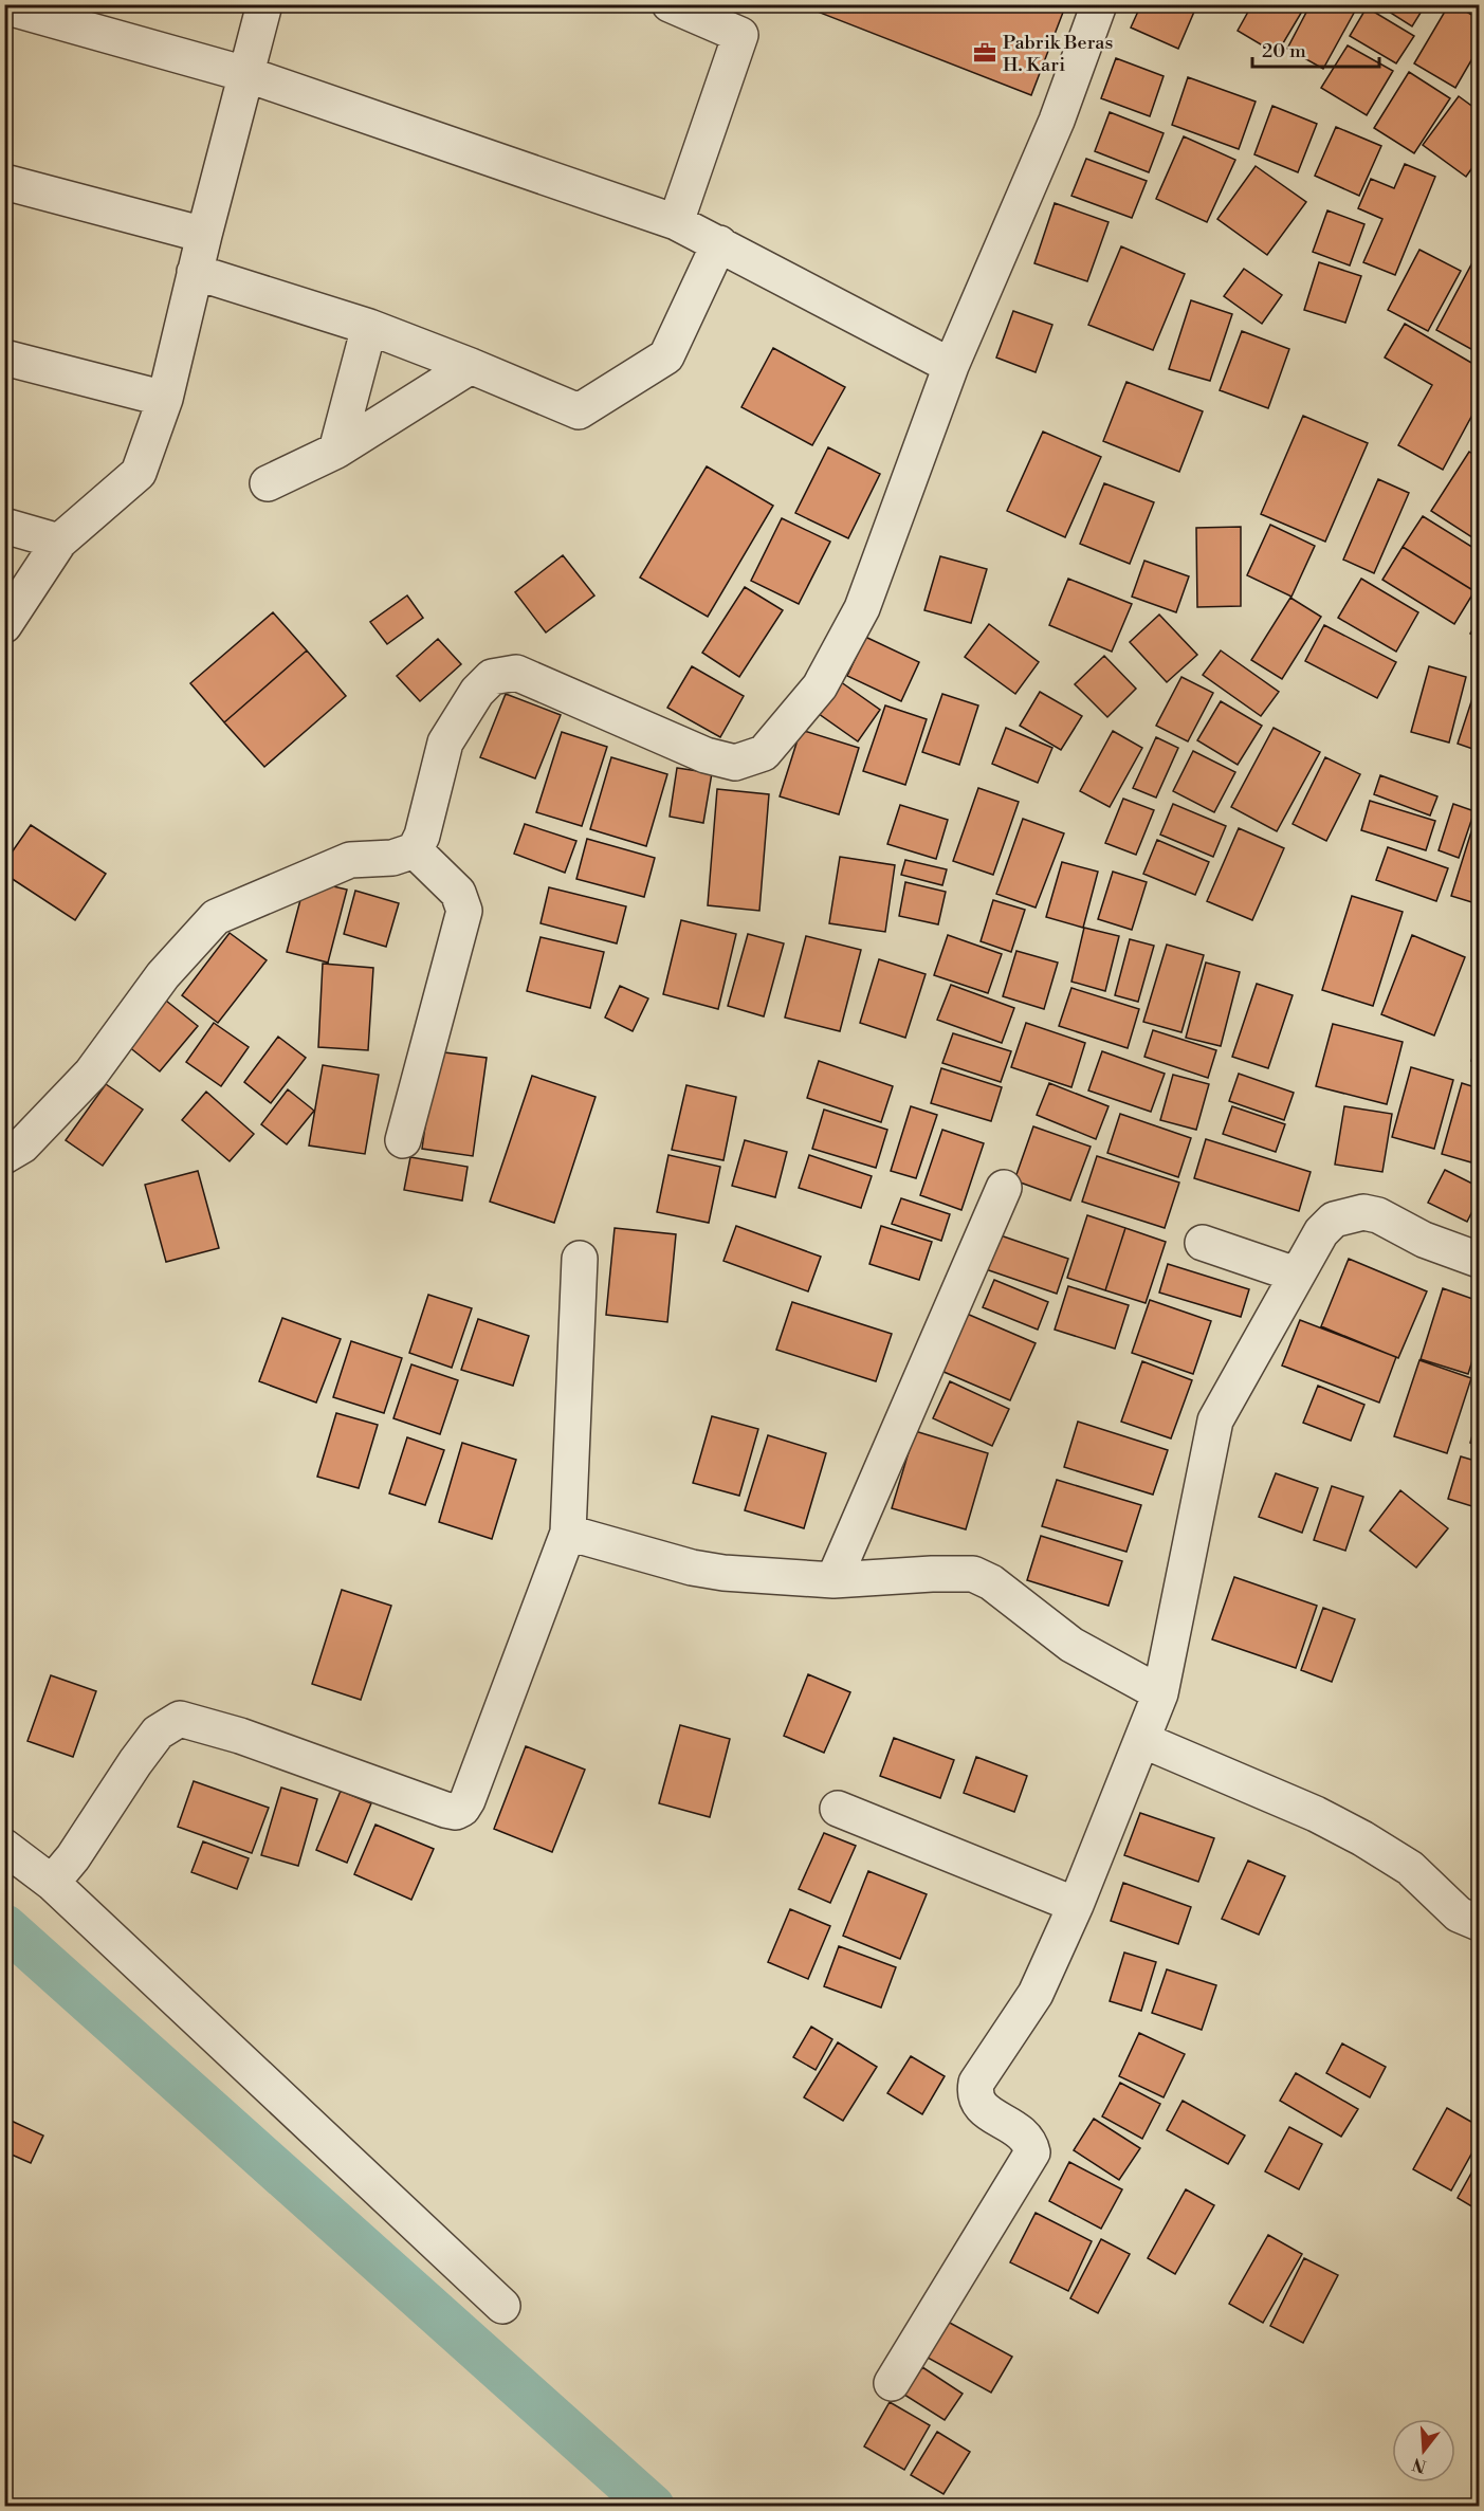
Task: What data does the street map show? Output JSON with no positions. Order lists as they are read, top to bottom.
{
  "places": {
    "office": ["Pabrik Beras H. Kari"]
  },
  "scale_bar": "20 m",
  "north": "bottom"
}
